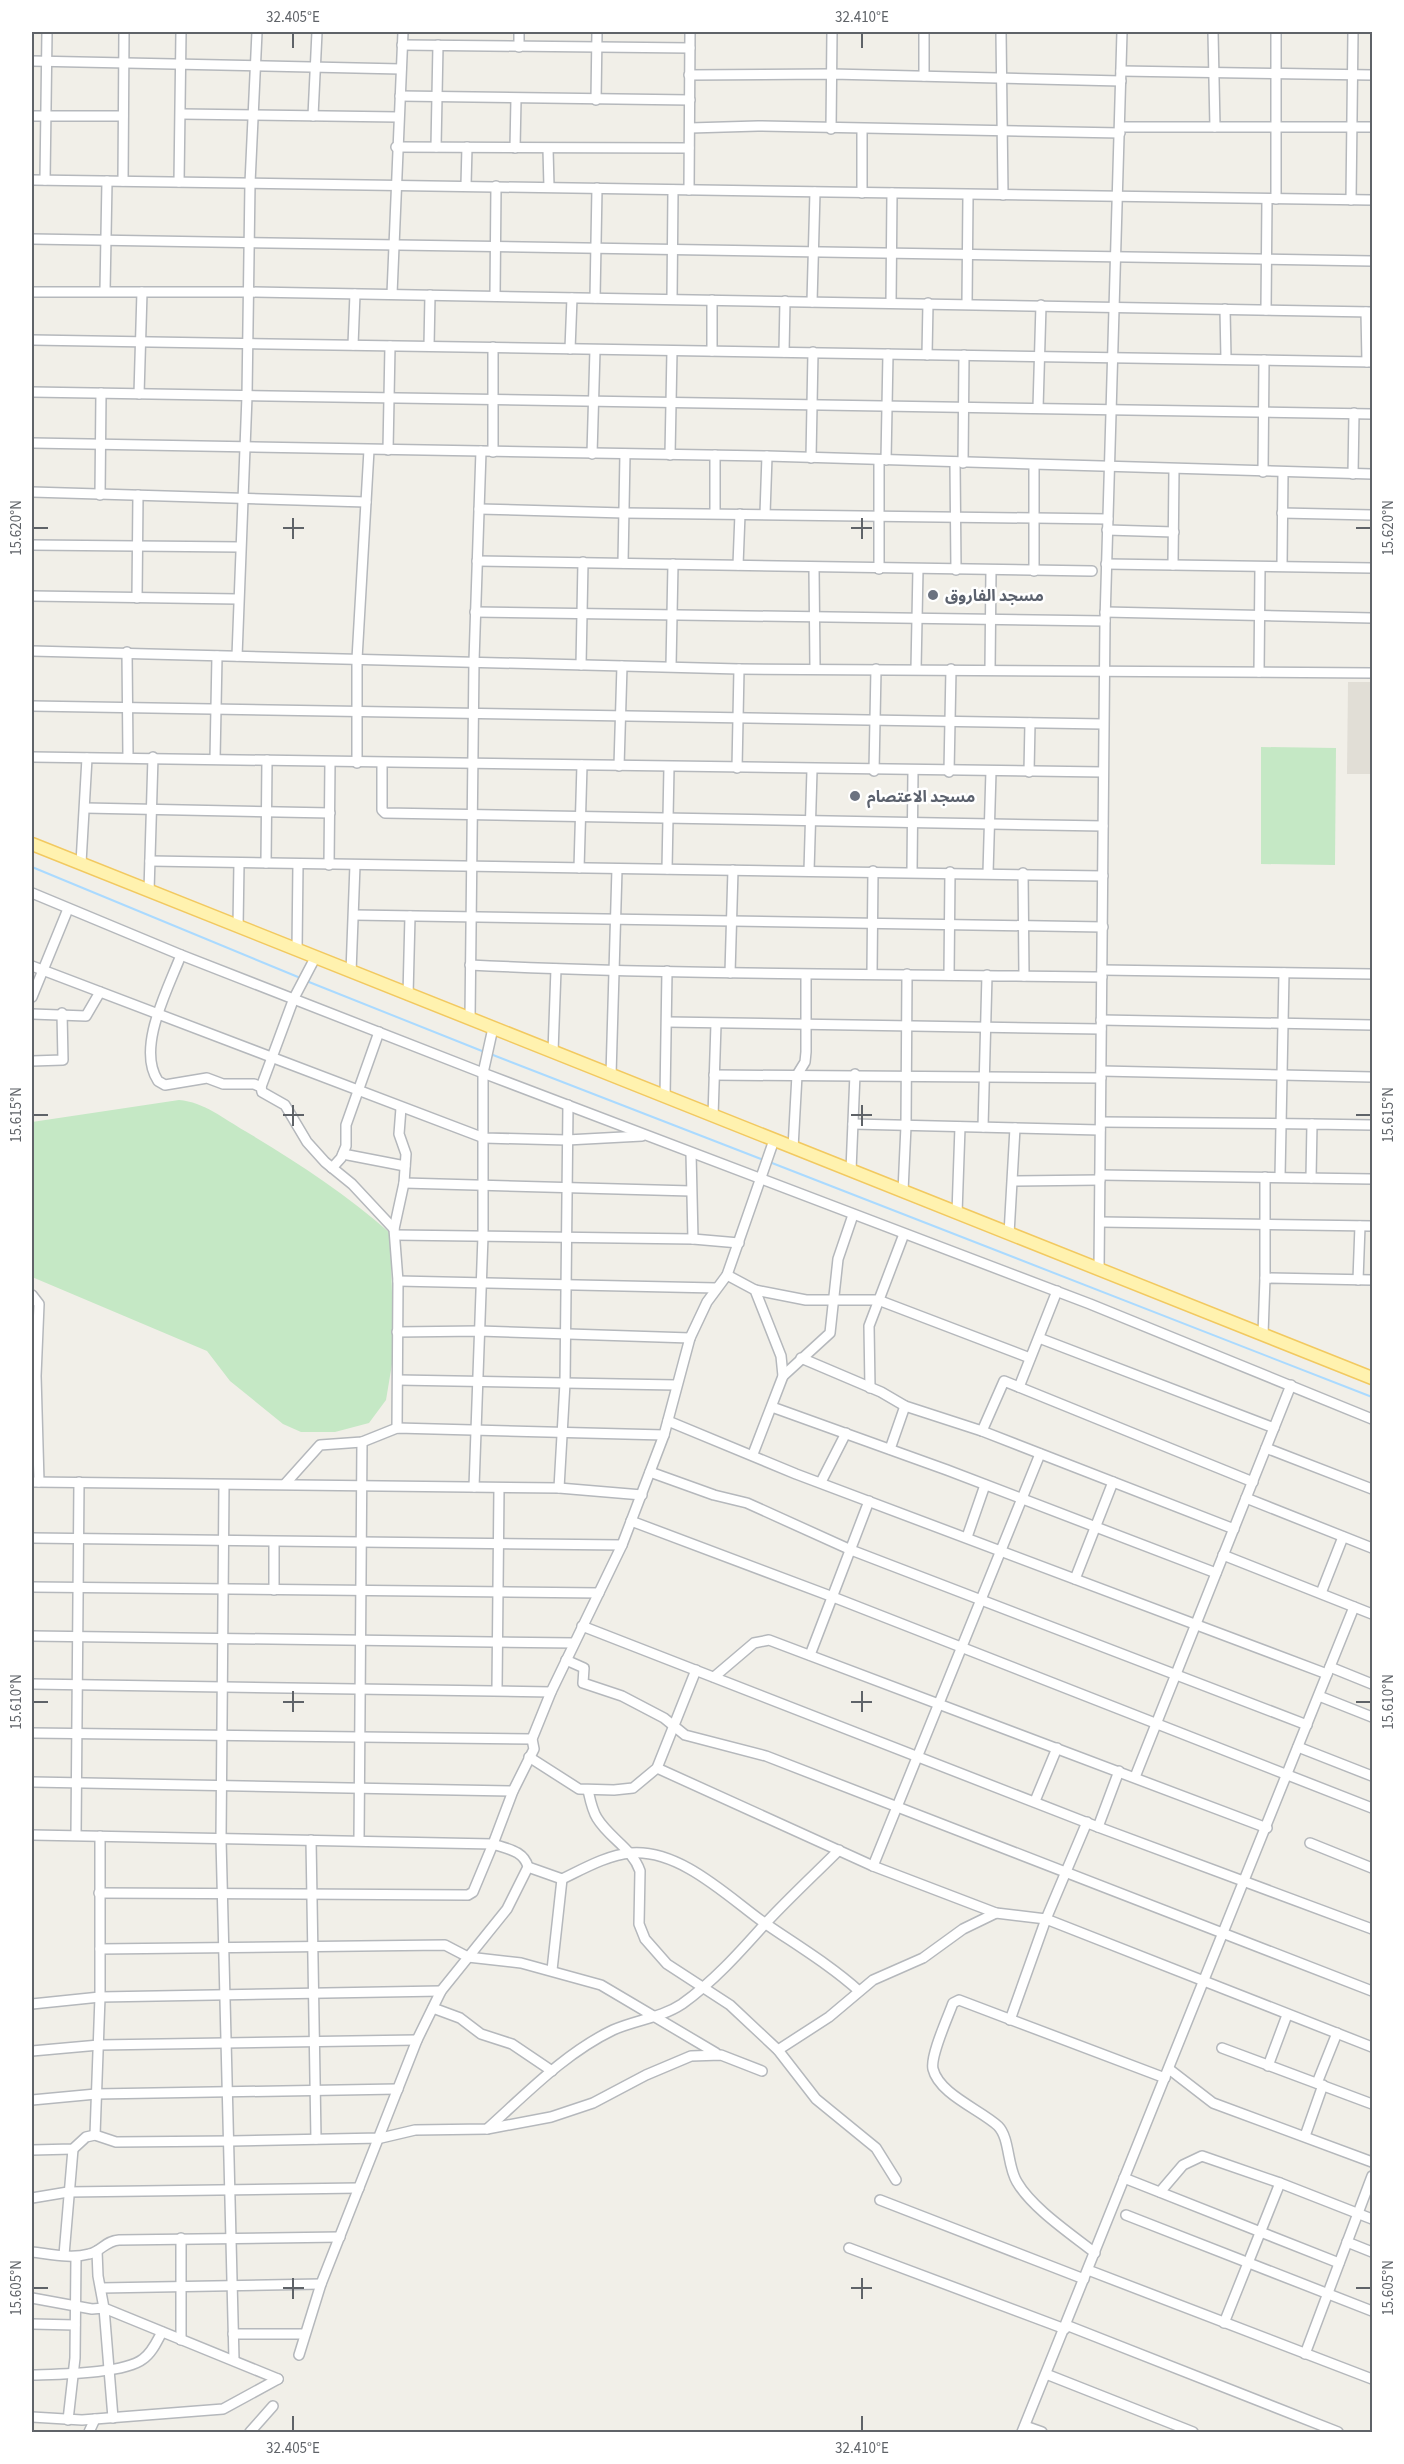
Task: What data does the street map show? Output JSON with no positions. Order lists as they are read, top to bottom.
{
  "places": ["مسجد الفاروق", "مسجد الاعتصام"],
  "coordinates": [
    "32.405°E",
    "32.410°E",
    "15.620°N",
    "15.615°N",
    "15.610°N",
    "15.605°N"
  ]
}
